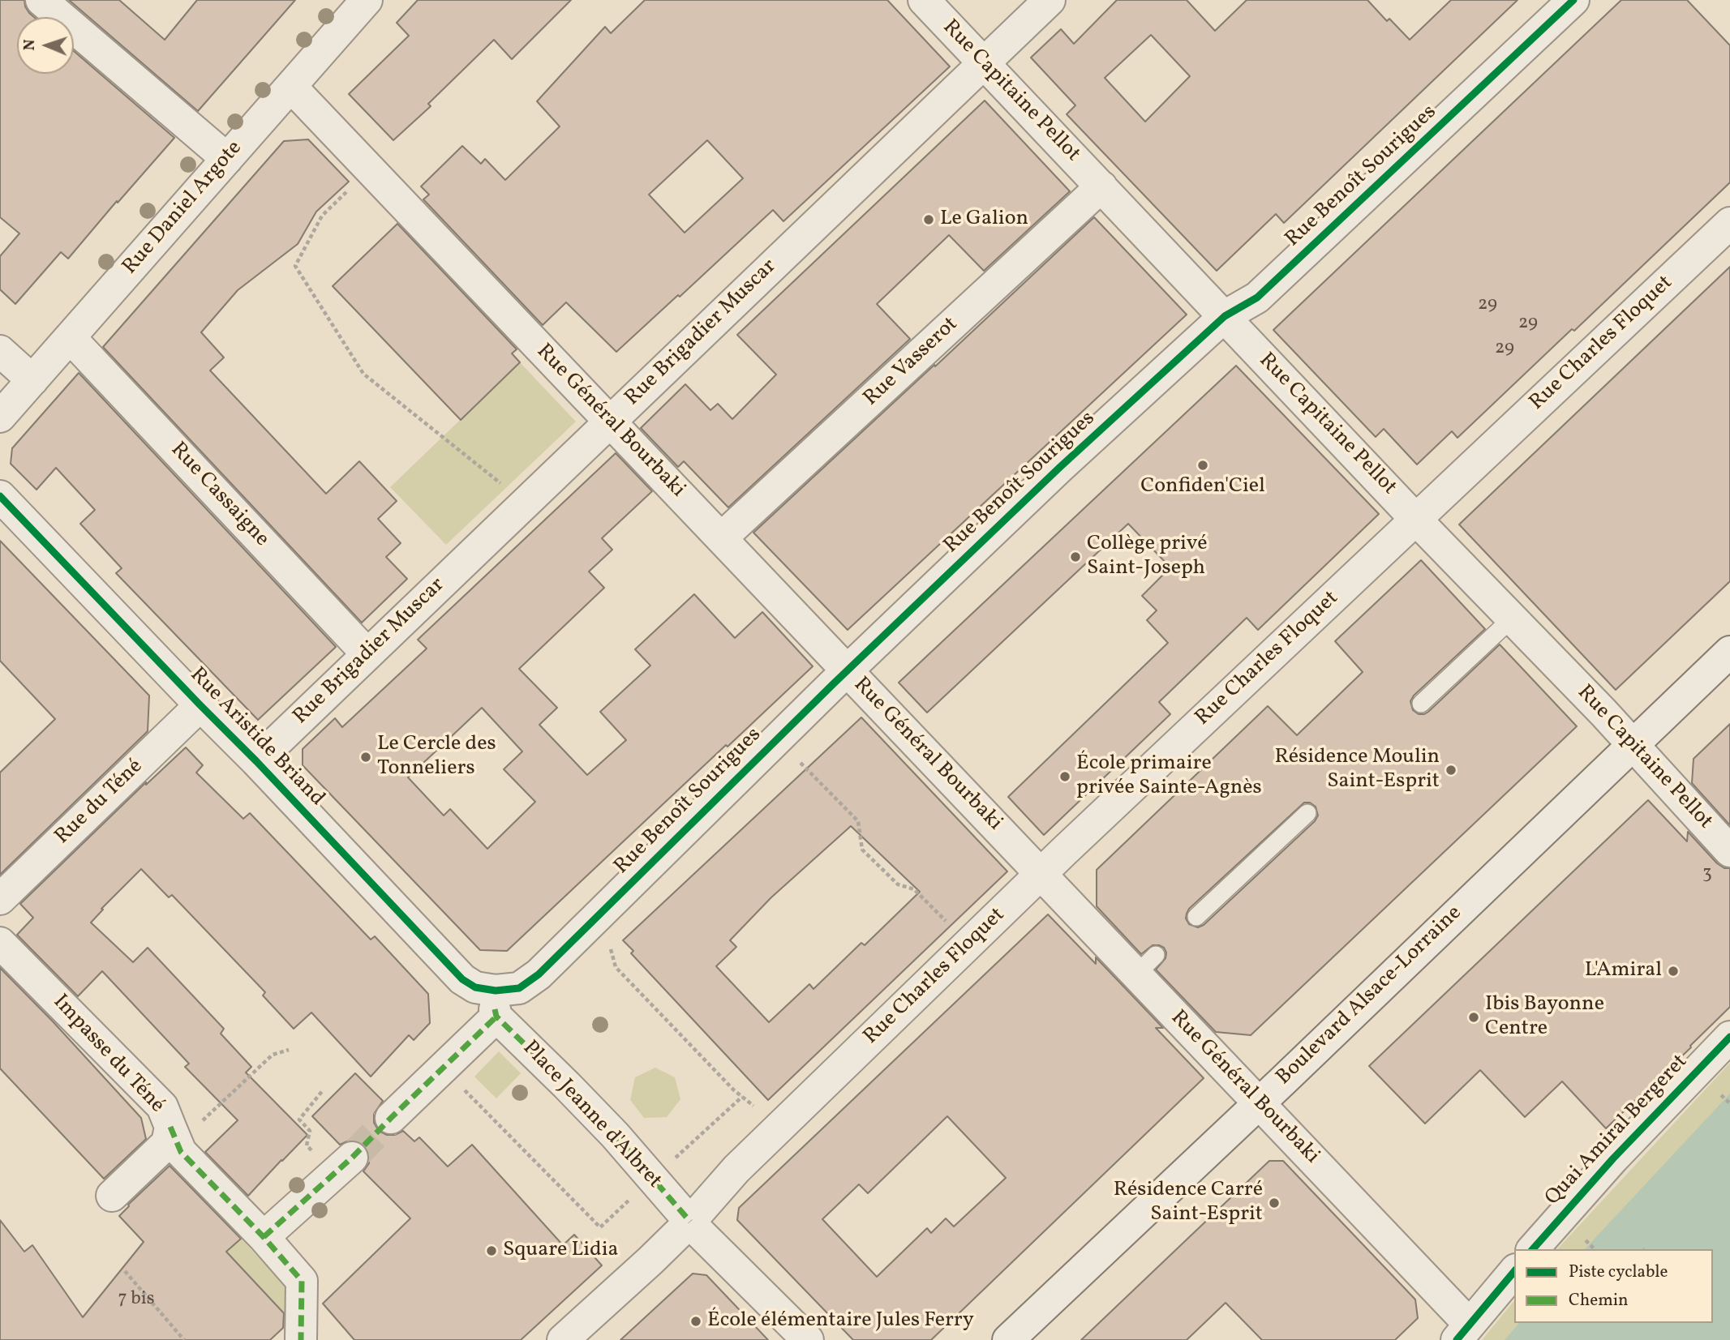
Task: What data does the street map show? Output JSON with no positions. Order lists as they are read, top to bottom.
{
  "streets": {
    "street": [
      "Rue Capitaine Pellot",
      "Rue Benoît Sourigues",
      "Rue Daniel Argote",
      "Rue Brigadier Muscar",
      "Rue Charles Floquet",
      "Rue Vasserot",
      "Rue Général Bourbaki",
      "Rue Cassaigne",
      "Rue Aristide Briand",
      "Rue du Téné",
      "Boulevard Alsace-Lorraine",
      "Impasse du Téné",
      "Place Jeanne d'Albret",
      "Quai Amiral Bergeret"
    ]
  },
  "crossings": [
    ["Rue Capitaine Pellot", "Rue Benoît Sourigues"],
    ["Rue Capitaine Pellot", "Rue Brigadier Muscar"],
    ["Rue Capitaine Pellot", "Rue Charles Floquet"],
    ["Rue Capitaine Pellot", "Rue Vasserot"],
    ["Rue Capitaine Pellot", "Boulevard Alsace-Lorraine"],
    ["Rue Benoît Sourigues", "Rue Général Bourbaki"],
    ["Rue Benoît Sourigues", "Rue Aristide Briand"],
    ["Rue Benoît Sourigues", "Place Jeanne d'Albret"],
    ["Rue Daniel Argote", "Rue Général Bourbaki"],
    ["Rue Daniel Argote", "Rue Cassaigne"],
    ["Rue Brigadier Muscar", "Rue Général Bourbaki"],
    ["Rue Brigadier Muscar", "Rue Cassaigne"],
    ["Rue Brigadier Muscar", "Rue Aristide Briand"],
    ["Rue Charles Floquet", "Rue Général Bourbaki"],
    ["Rue Charles Floquet", "Place Jeanne d'Albret"],
    ["Rue Vasserot", "Rue Général Bourbaki"],
    ["Rue Général Bourbaki", "Boulevard Alsace-Lorraine"],
    ["Rue Aristide Briand", "Rue du Téné"],
    ["Rue Aristide Briand", "Place Jeanne d'Albret"]
  ],
  "places": [
    "Le Galion",
    "Confiden'Ciel",
    "Collège privé Saint-Joseph",
    "Le Cercle des Tonneliers",
    "Résidence Moulin Saint-Esprit",
    "École primaire privée Sainte-Agnès",
    "L'Amiral",
    "Ibis Bayonne Centre",
    "Résidence Carré Saint-Esprit",
    "Square Lidia",
    "École élémentaire Jules Ferry"
  ],
  "house_numbers": [
    "29",
    "29",
    "29",
    "3",
    "7 bis"
  ],
  "legend": ["Piste cyclable", "Chemin"],
  "north": "left"
}
